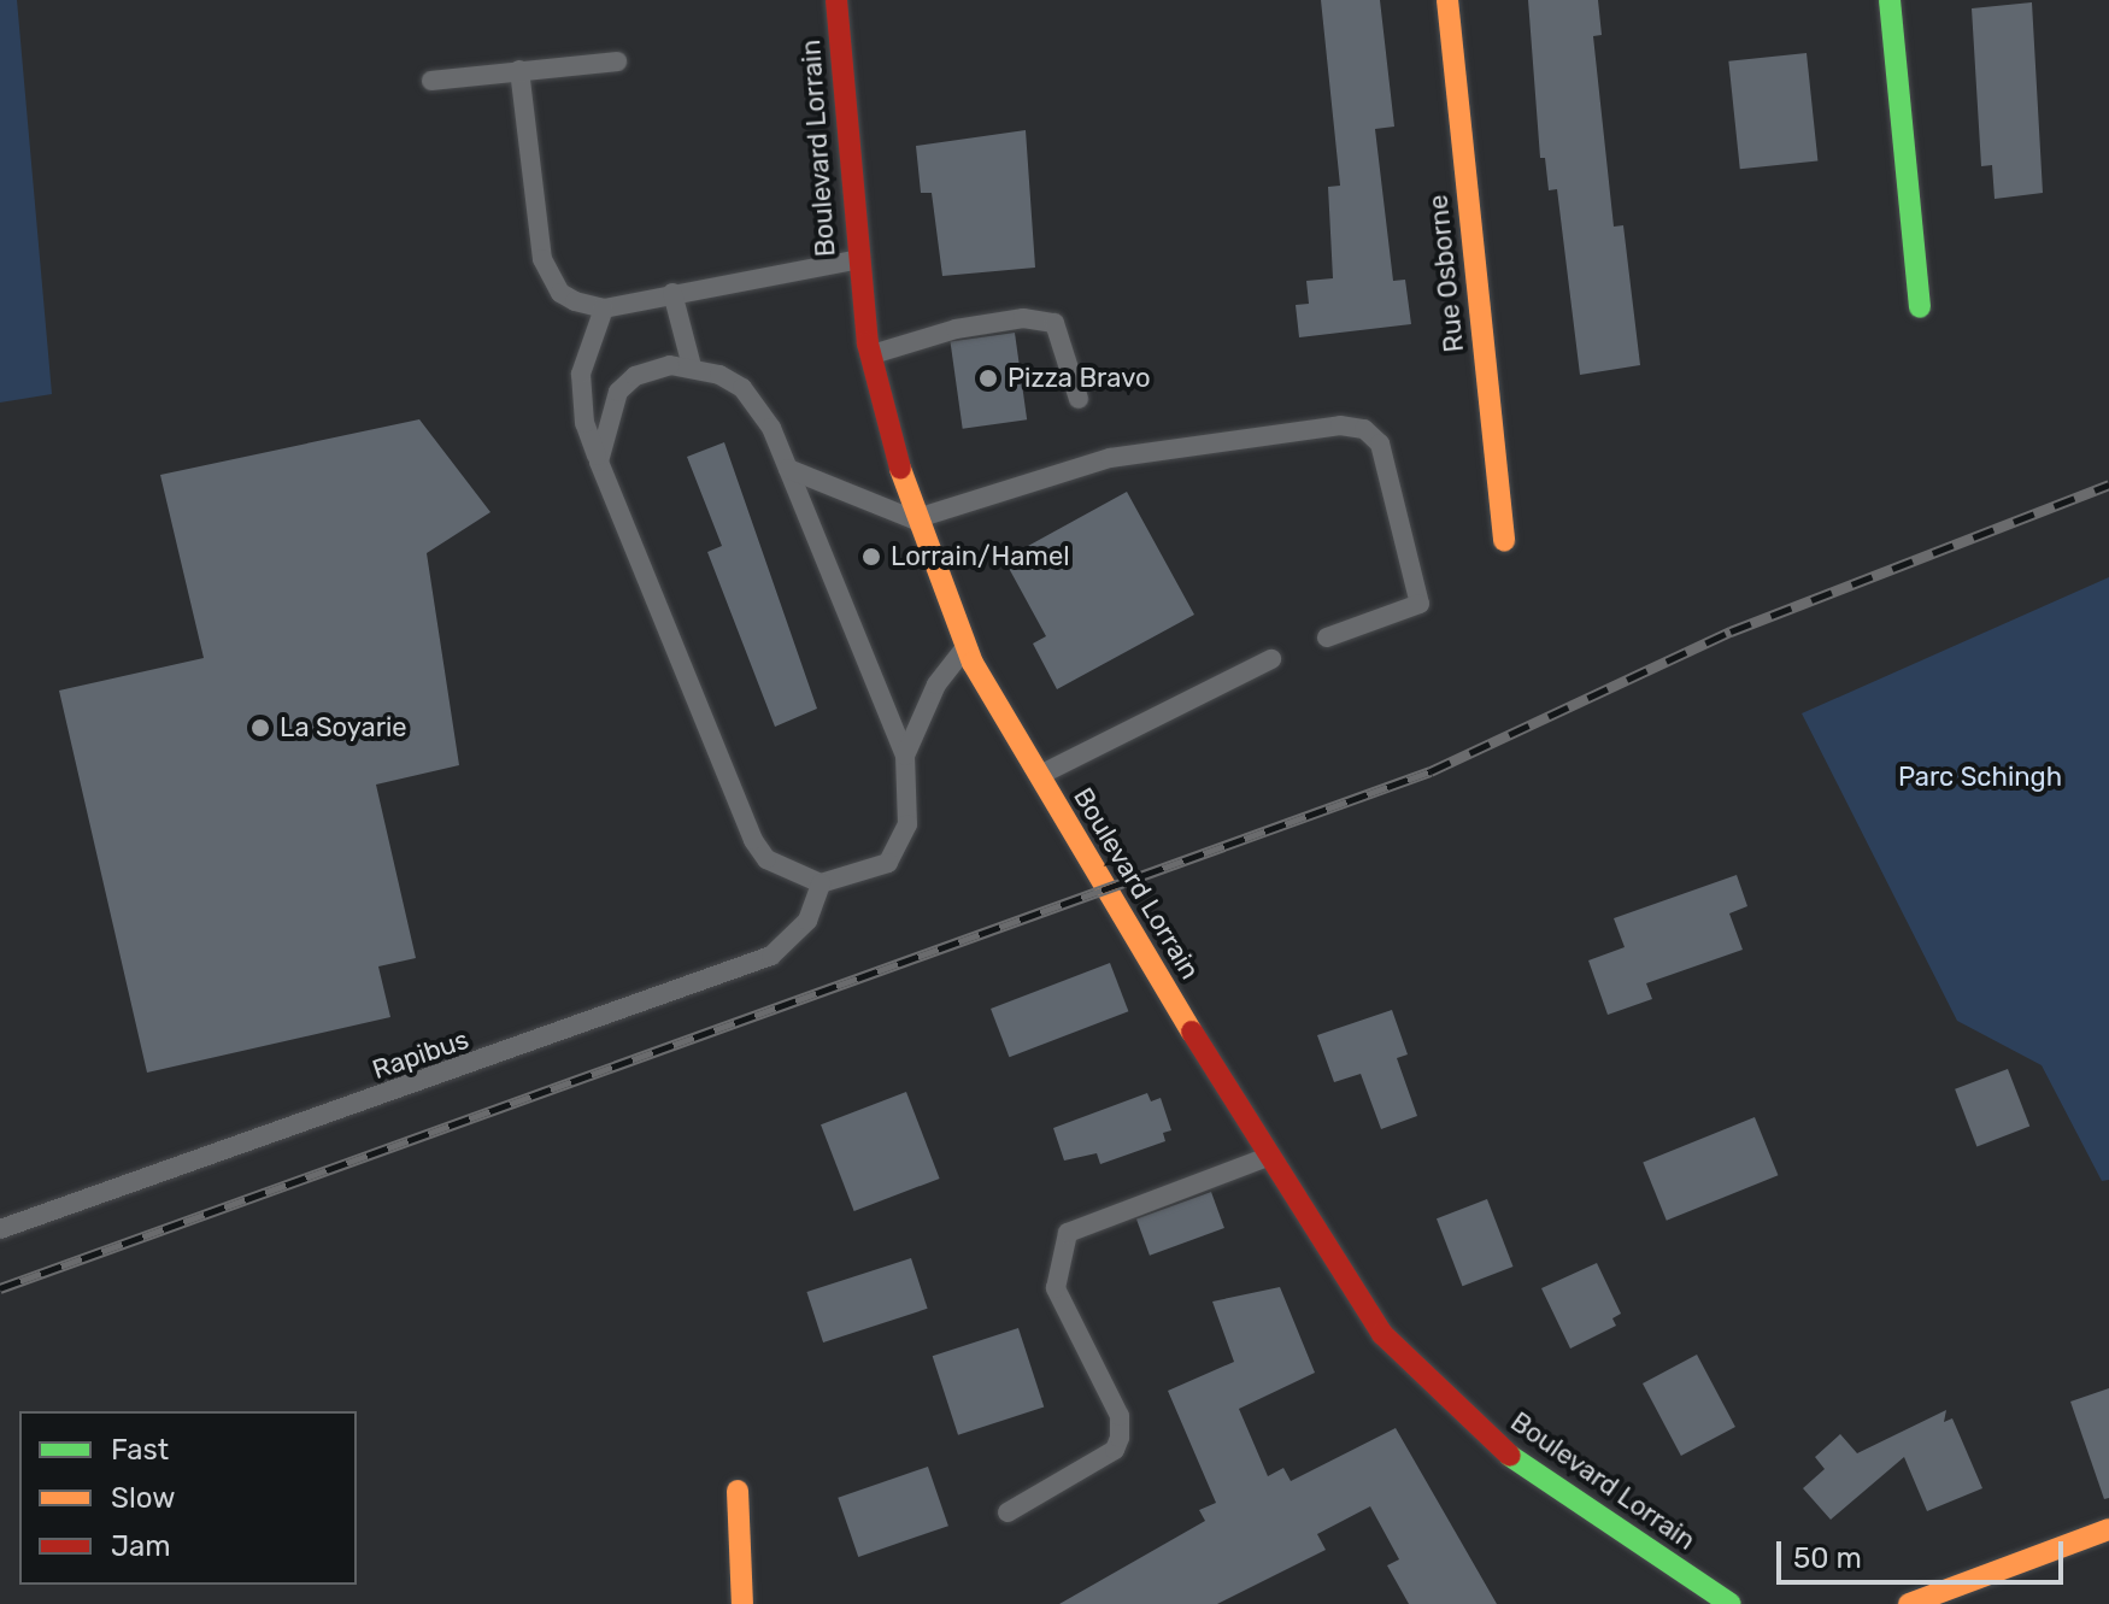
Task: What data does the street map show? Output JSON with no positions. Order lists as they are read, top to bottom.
{
  "streets": {
    "main road": ["Boulevard Lorrain", "Rue Osborne"],
    "lane": ["Rapibus"]
  },
  "parks": ["Parc Schingh"],
  "places": ["Pizza Bravo", "Lorrain/Hamel", "La Soyarie"],
  "legend": ["Fast", "Slow", "Jam"],
  "scale_bar": "50 m"
}
